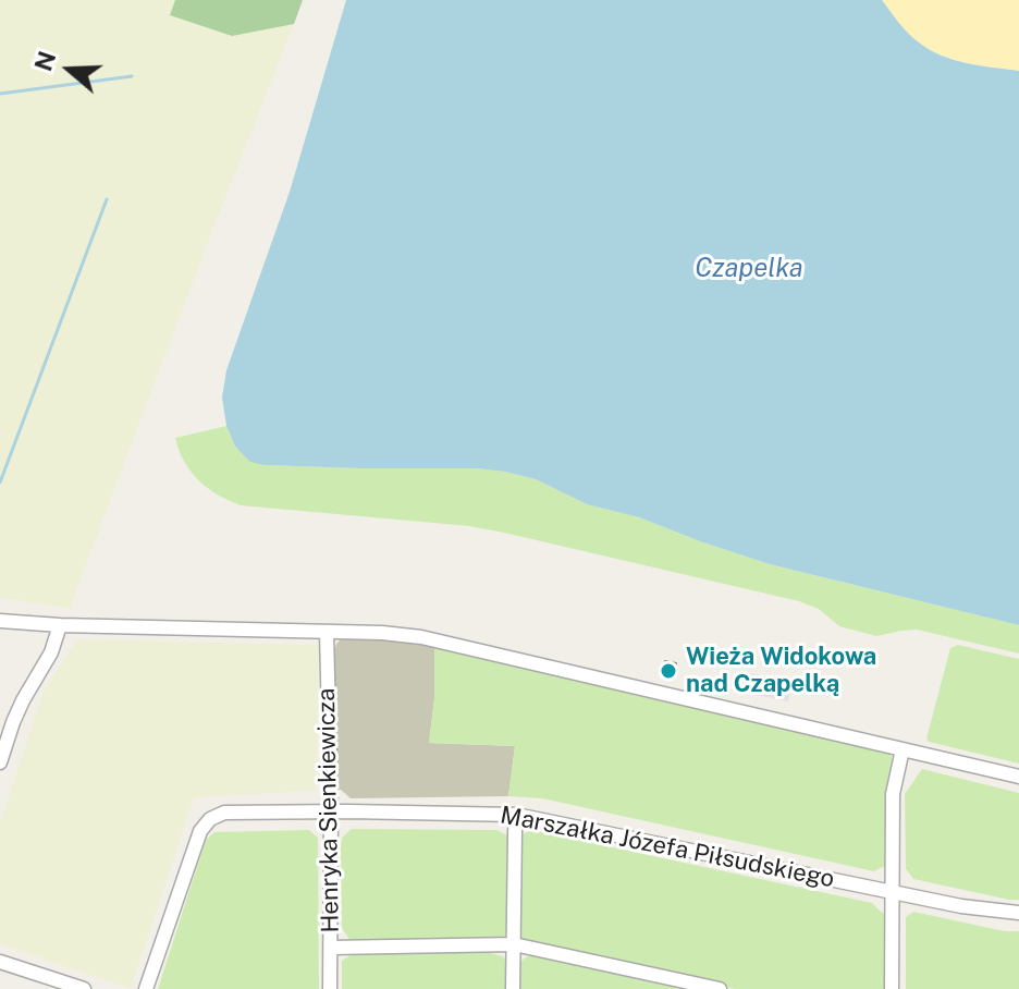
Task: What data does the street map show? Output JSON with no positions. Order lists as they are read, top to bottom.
{
  "streets": {
    "street": ["Henryka Sienkiewicza", "Marszałka Józefa Piłsudskiego"]
  },
  "crossings": [
    ["Henryka Sienkiewicza", "Marszałka Józefa Piłsudskiego"]
  ],
  "water": ["Czapelka"],
  "places": ["Wieża Widokowa nad Czapelką"],
  "north": "left"
}
